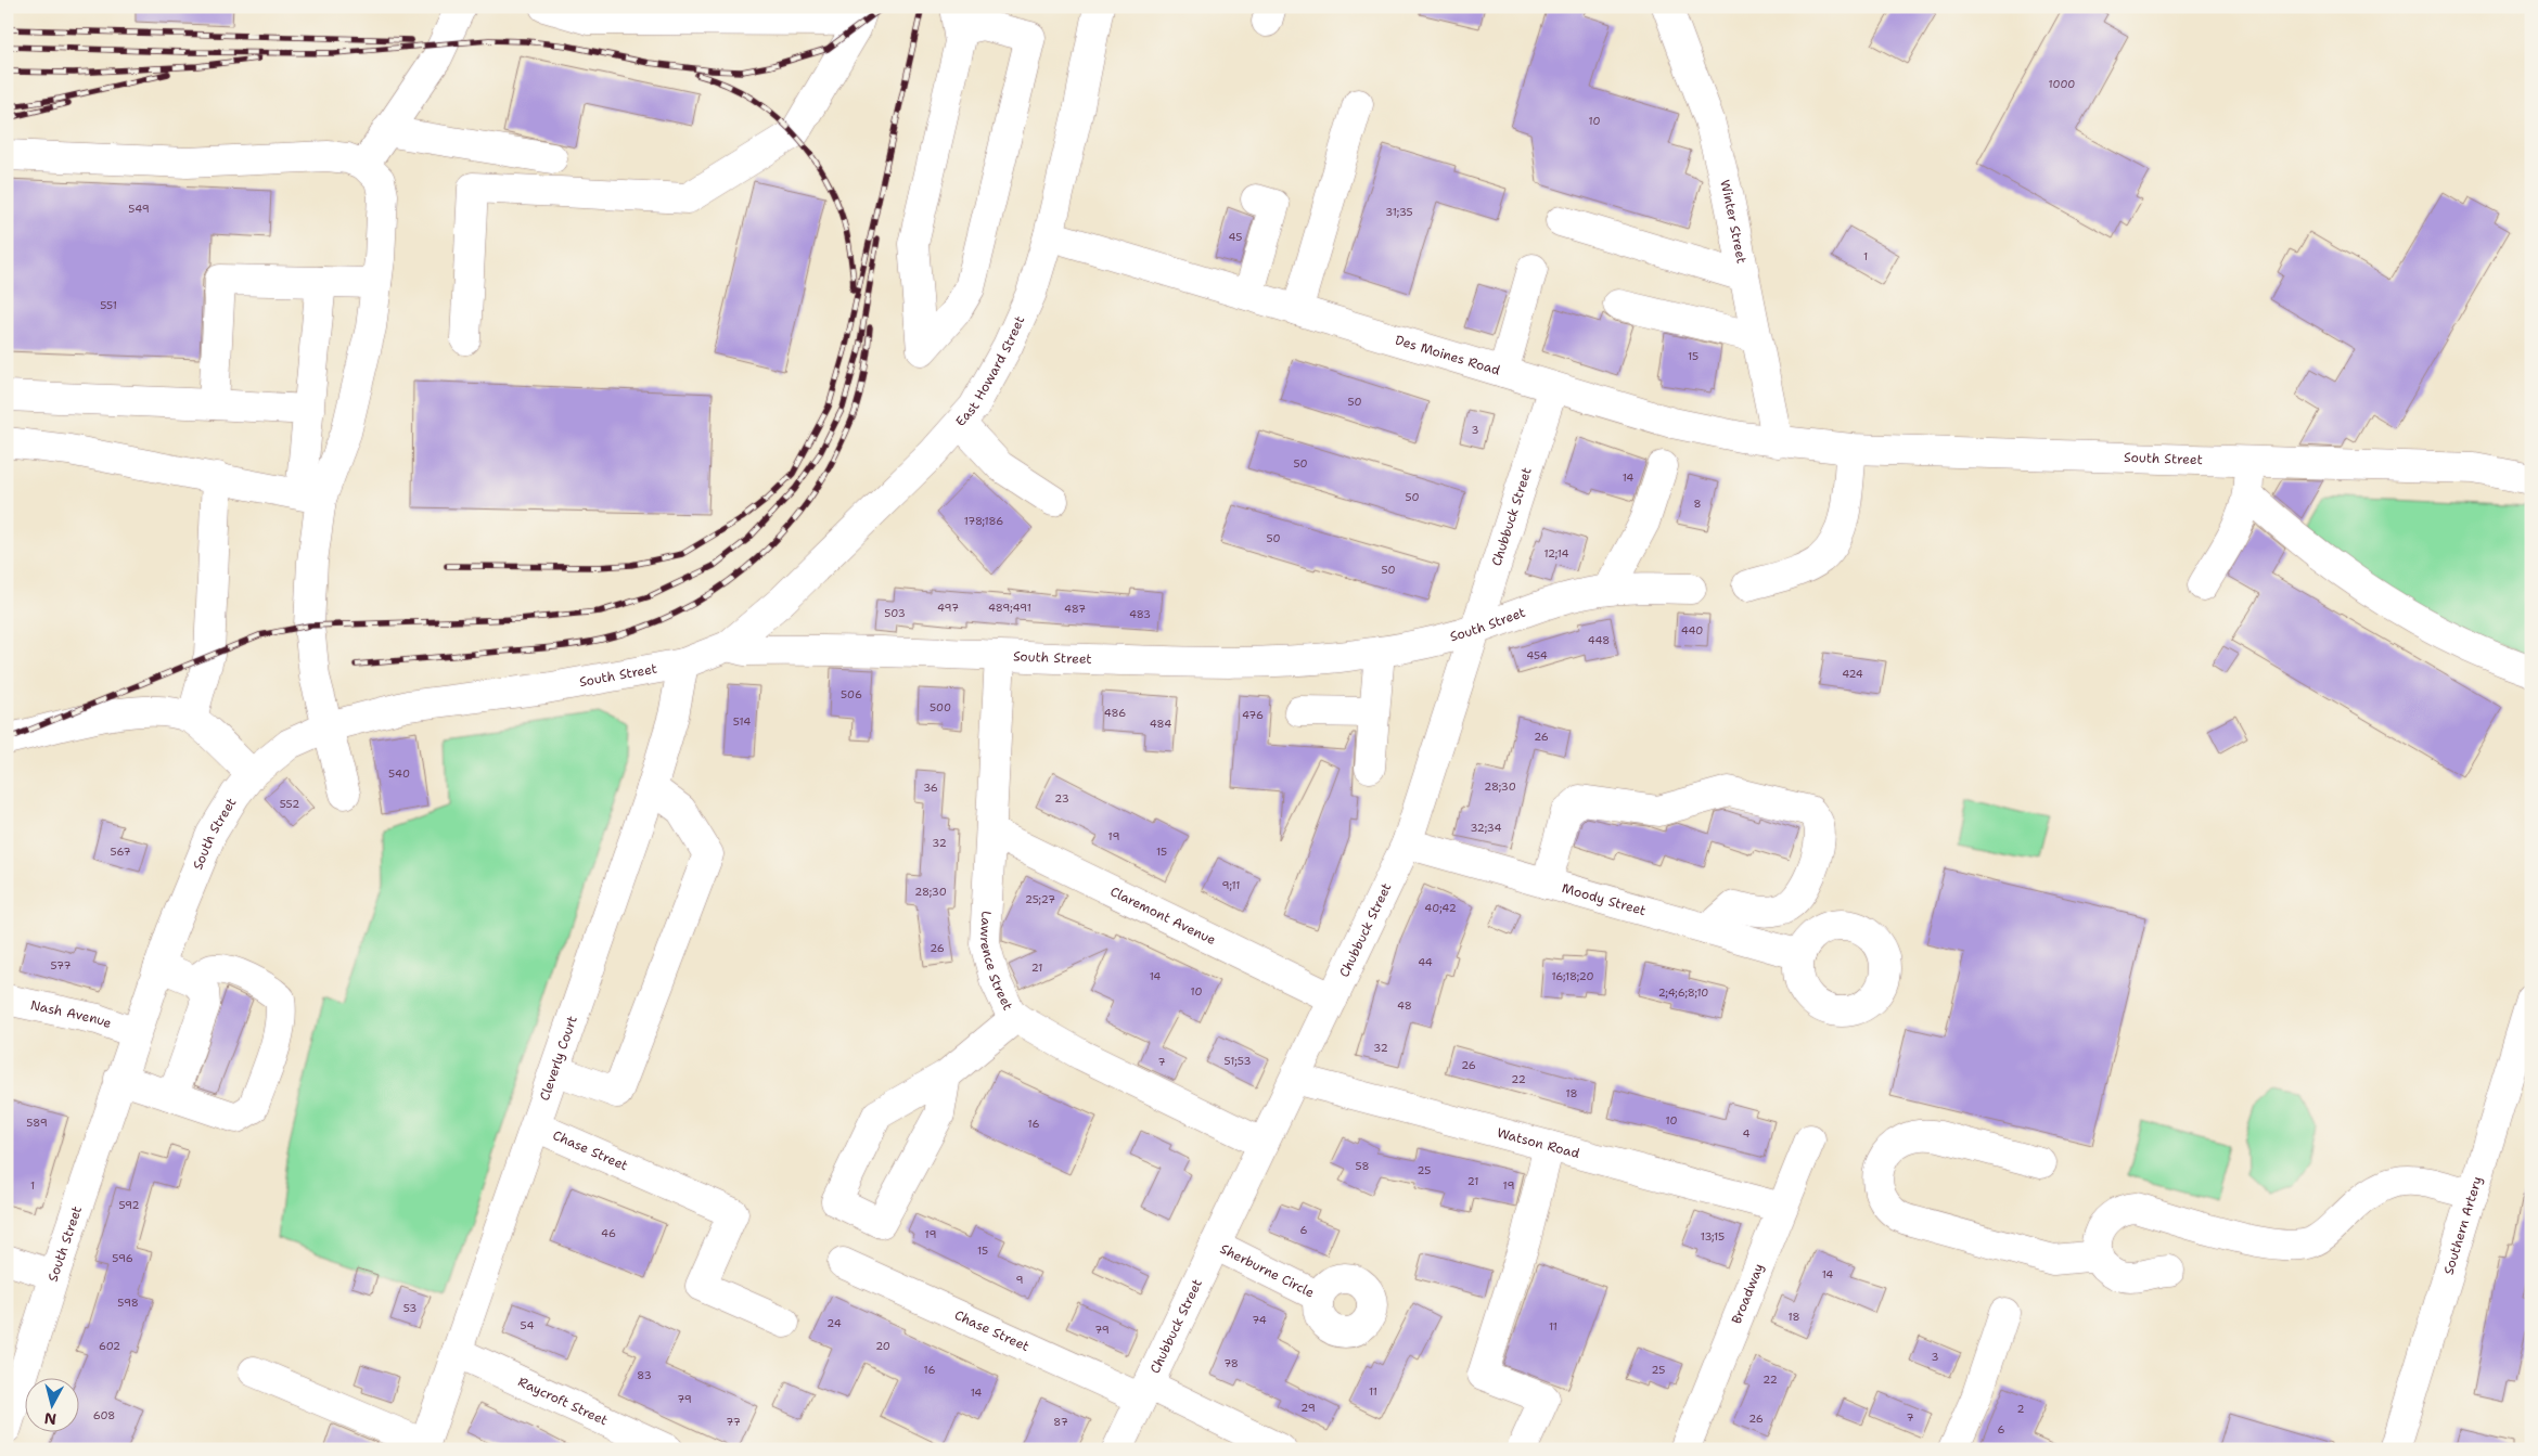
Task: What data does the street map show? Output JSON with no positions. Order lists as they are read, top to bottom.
{
  "streets": {
    "street": [
      "Winter Street",
      "Des Moines Road",
      "East Howard Street",
      "South Street",
      "Chubbuck Street",
      "Moody Street",
      "Claremont Avenue",
      "Lawrence Street",
      "Nash Avenue",
      "Cleverly Court",
      "Watson Road",
      "Chase Street",
      "Southern Artery",
      "Sherburne Circle",
      "Broadway",
      "Raycroft Street"
    ]
  },
  "crossings": [
    ["Winter Street", "Des Moines Road"],
    ["Des Moines Road", "East Howard Street"],
    ["Des Moines Road", "South Street"],
    ["Des Moines Road", "Chubbuck Street"],
    ["East Howard Street", "South Street"],
    ["South Street", "Chubbuck Street"],
    ["South Street", "Lawrence Street"],
    ["South Street", "Nash Avenue"],
    ["South Street", "Cleverly Court"],
    ["Chubbuck Street", "Moody Street"],
    ["Chubbuck Street", "Claremont Avenue"],
    ["Chubbuck Street", "Lawrence Street"],
    ["Chubbuck Street", "Watson Road"],
    ["Chubbuck Street", "Chase Street"],
    ["Chubbuck Street", "Sherburne Circle"],
    ["Claremont Avenue", "Lawrence Street"],
    ["Cleverly Court", "Chase Street"],
    ["Cleverly Court", "Raycroft Street"],
    ["Watson Road", "Broadway"]
  ],
  "house_numbers": [
    "1000",
    "10",
    "549",
    "31;35",
    "45",
    "1",
    "551",
    "15",
    "50",
    "3",
    "50",
    "14",
    "50",
    "8",
    "178;186",
    "50",
    "12;14",
    "50",
    "497",
    "489;491",
    "487",
    "503",
    "483",
    "440",
    "448",
    "454",
    "424",
    "506",
    "500",
    "486",
    "476",
    "514",
    "484",
    "26",
    "540",
    "28;30",
    "36",
    "23",
    "552",
    "32;34",
    "19",
    "32",
    "567",
    "15",
    "9;11",
    "28;30",
    "25;27",
    "40;42",
    "26",
    "44",
    "577",
    "21",
    "14",
    "16;18;20",
    "10",
    "2;4;6;8;10",
    "48",
    "32",
    "51;53",
    "7",
    "26",
    "22",
    "18",
    "10",
    "589",
    "16",
    "4",
    "58",
    "25",
    "21",
    "1",
    "19",
    "592",
    "6",
    "46",
    "19",
    "13;15",
    "15",
    "596",
    "14",
    "9",
    "598",
    "53",
    "18",
    "74",
    "24",
    "54",
    "11",
    "79",
    "602",
    "20",
    "3",
    "78",
    "16",
    "25",
    "83",
    "22",
    "11",
    "14",
    "79",
    "29",
    "2",
    "608",
    "7",
    "26",
    "77",
    "87",
    "6"
  ],
  "north": "bottom"
}
